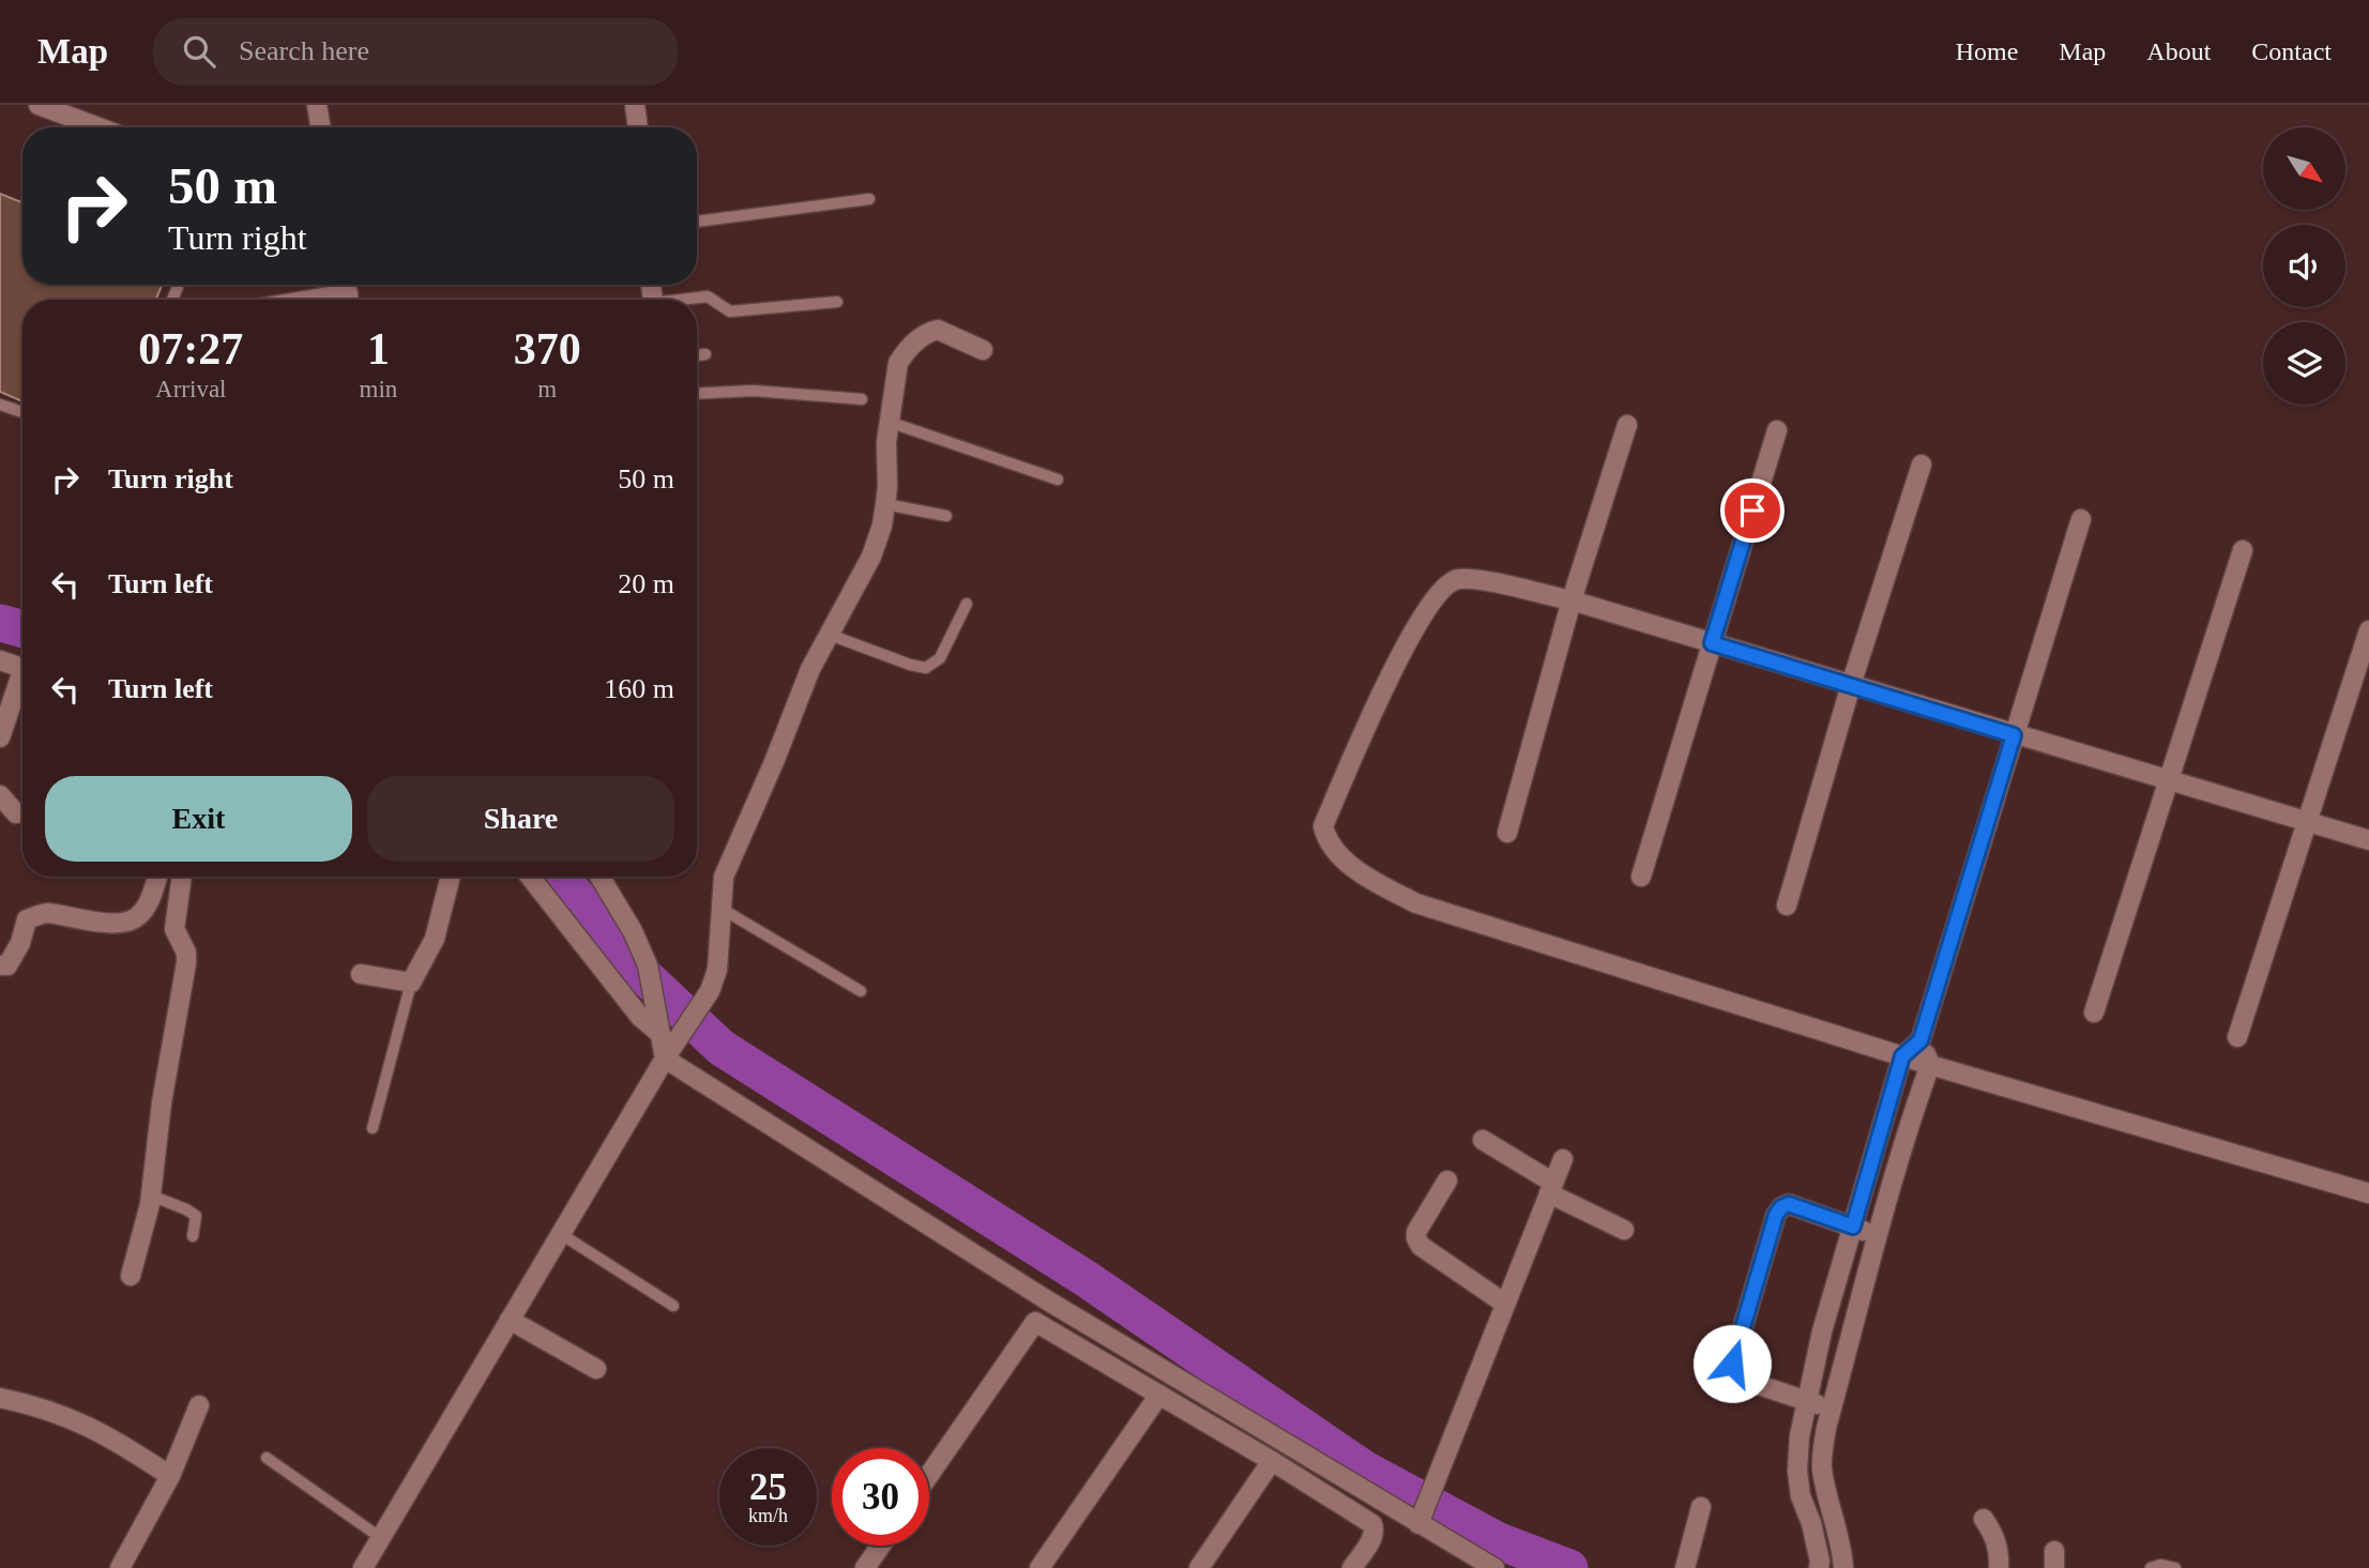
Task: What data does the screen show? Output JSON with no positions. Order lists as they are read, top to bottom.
{
  "north": "bottom right",
  "page": {
    "header": "Map",
    "search": "Search here",
    "nav": [
      "Home",
      "Map",
      "About",
      "Contact"
    ],
    "turn": ["50 m", "Turn right"],
    "eta": [
      "07:27",
      "Arrival",
      "1",
      "min",
      "370",
      "m"
    ],
    "list": [
      {
        "name": "Turn right",
        "value": "50 m"
      },
      {
        "name": "Turn left",
        "value": "20 m"
      },
      {
        "name": "Turn left",
        "value": "160 m"
      }
    ],
    "buttons": ["Exit", "Share"],
    "speed": "25 km/h",
    "limit": "30"
  }
}
